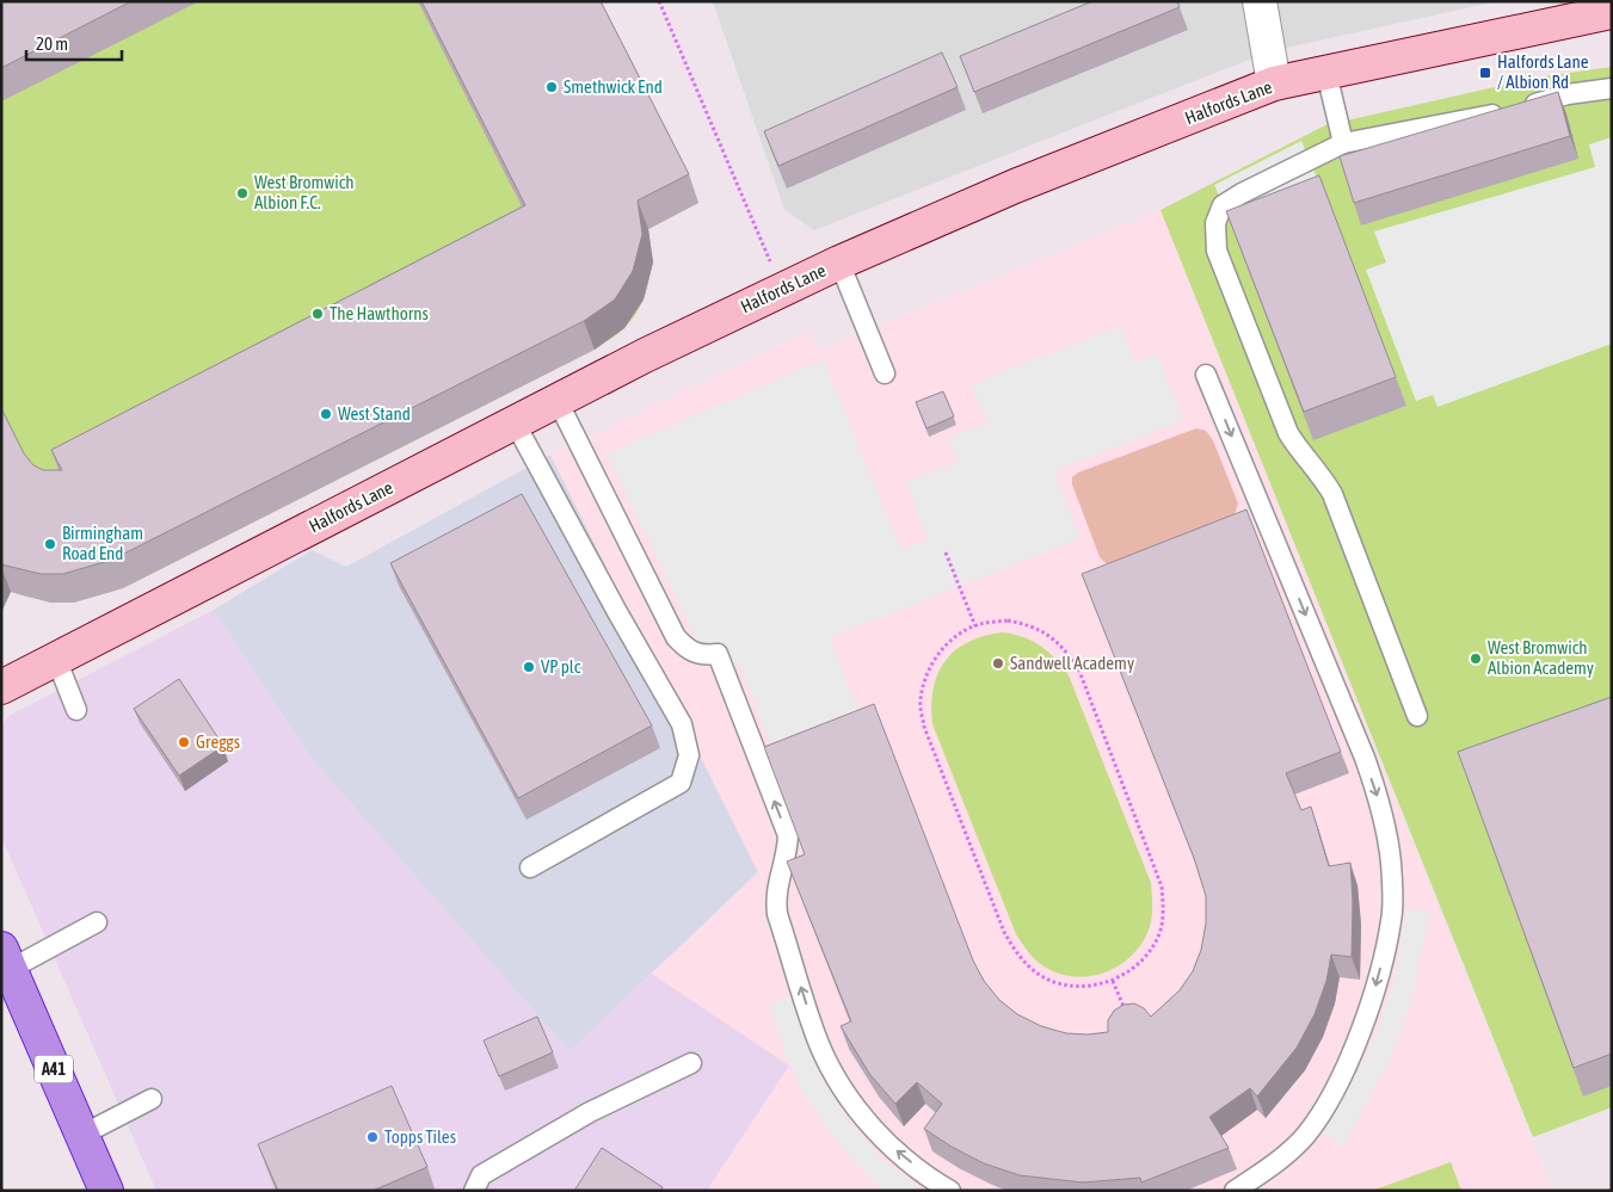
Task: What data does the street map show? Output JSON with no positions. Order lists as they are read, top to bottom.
{
  "streets": {
    "highway": ["A41"],
    "street": ["Halfords Lane"]
  },
  "places": {
    "transit": ["Halfords Lane / Albion Rd"],
    "other": [
      "Smethwick End",
      "West Bromwich Albion F.C.",
      "The Hawthorns",
      "West Stand",
      "Birmingham Road End",
      "West Bromwich Albion Academy",
      "Sandwell Academy",
      "VP plc",
      "Greggs",
      "Topps Tiles"
    ]
  },
  "scale_bar": "20 m"
}
